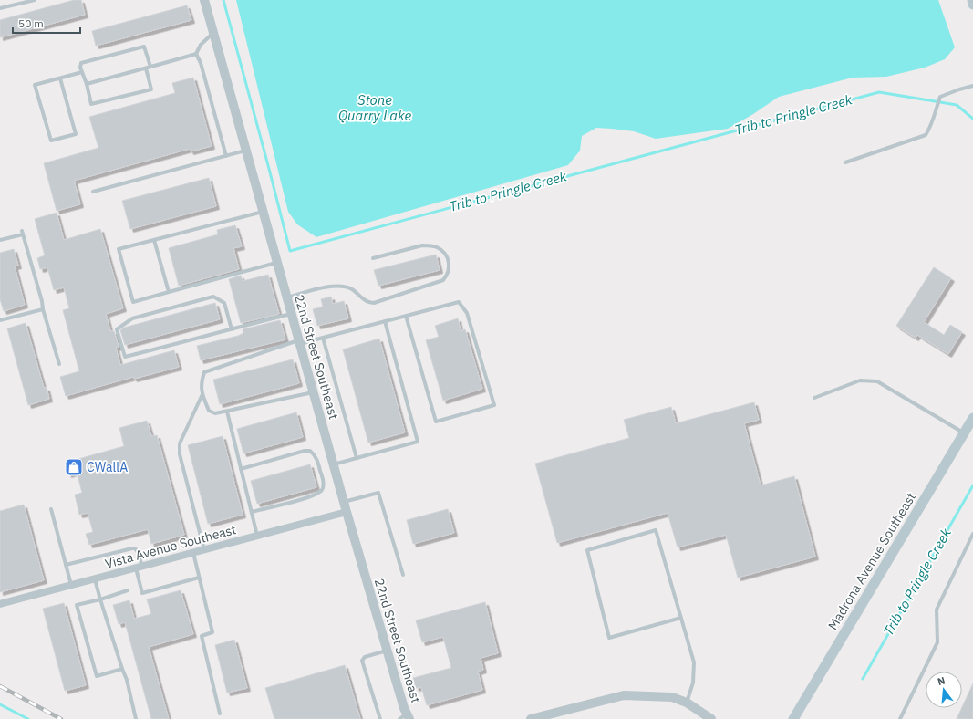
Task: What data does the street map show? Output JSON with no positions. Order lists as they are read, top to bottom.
{
  "streets": {
    "main road": ["Madrona Avenue Southeast"],
    "street": ["22nd Street Southeast", "Vista Avenue Southeast"]
  },
  "crossings": [
    ["22nd Street Southeast", "Vista Avenue Southeast"]
  ],
  "water": ["Stone Quarry Lake", "Trib to Pringle Creek"],
  "places": {
    "shop": ["CWallA"]
  },
  "scale_bar": "50 m",
  "north": "top"
}
